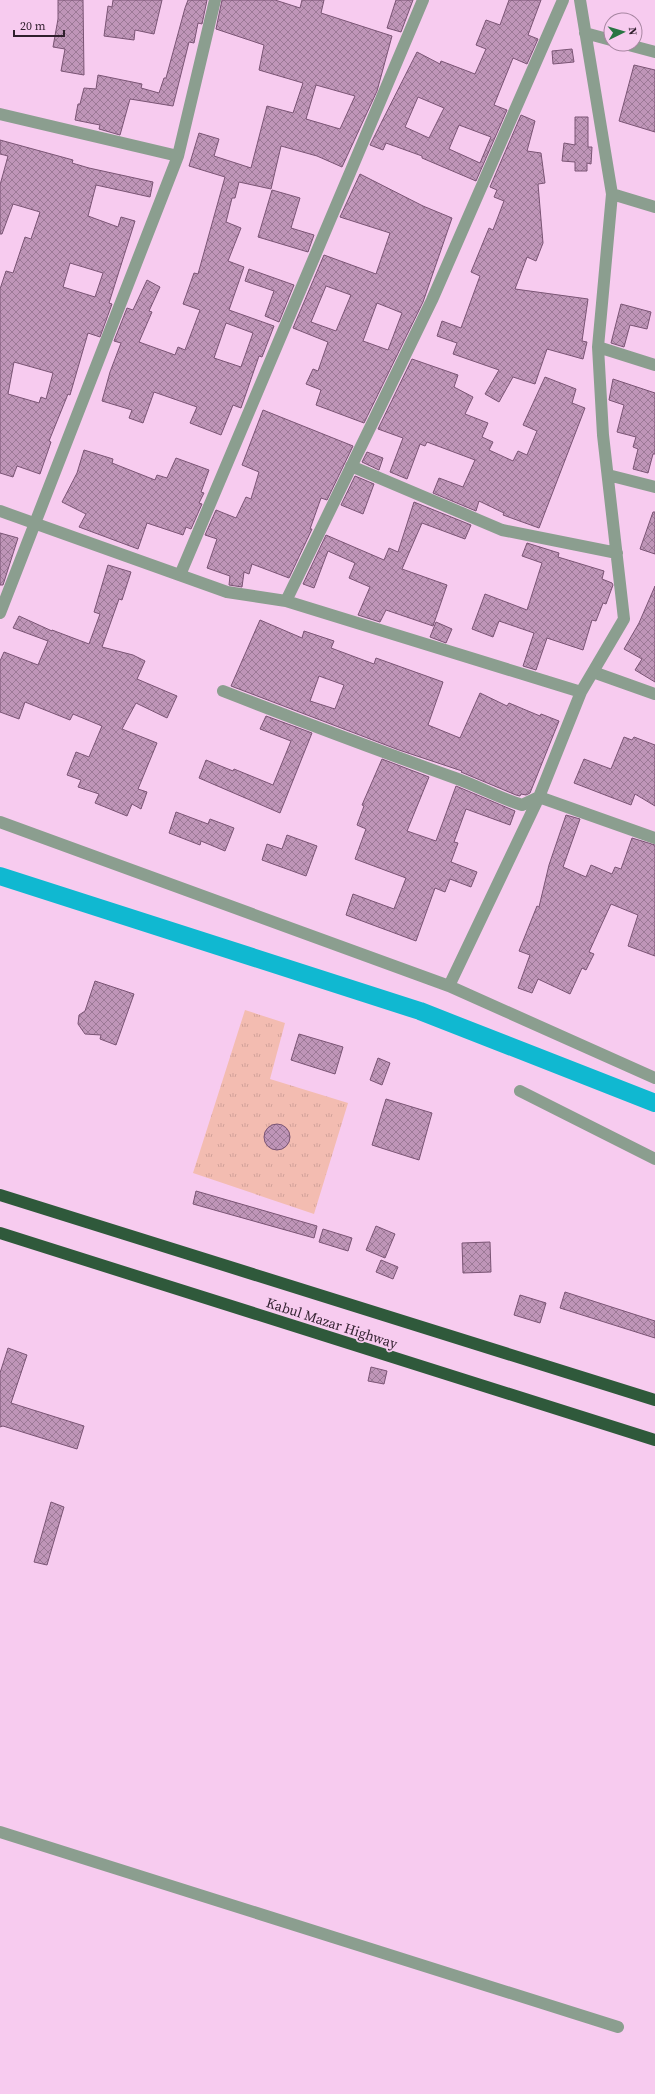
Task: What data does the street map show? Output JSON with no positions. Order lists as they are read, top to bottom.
{
  "streets": {
    "highway": ["Kabul Mazar Highway"]
  },
  "scale_bar": "20 m",
  "north": "right"
}
